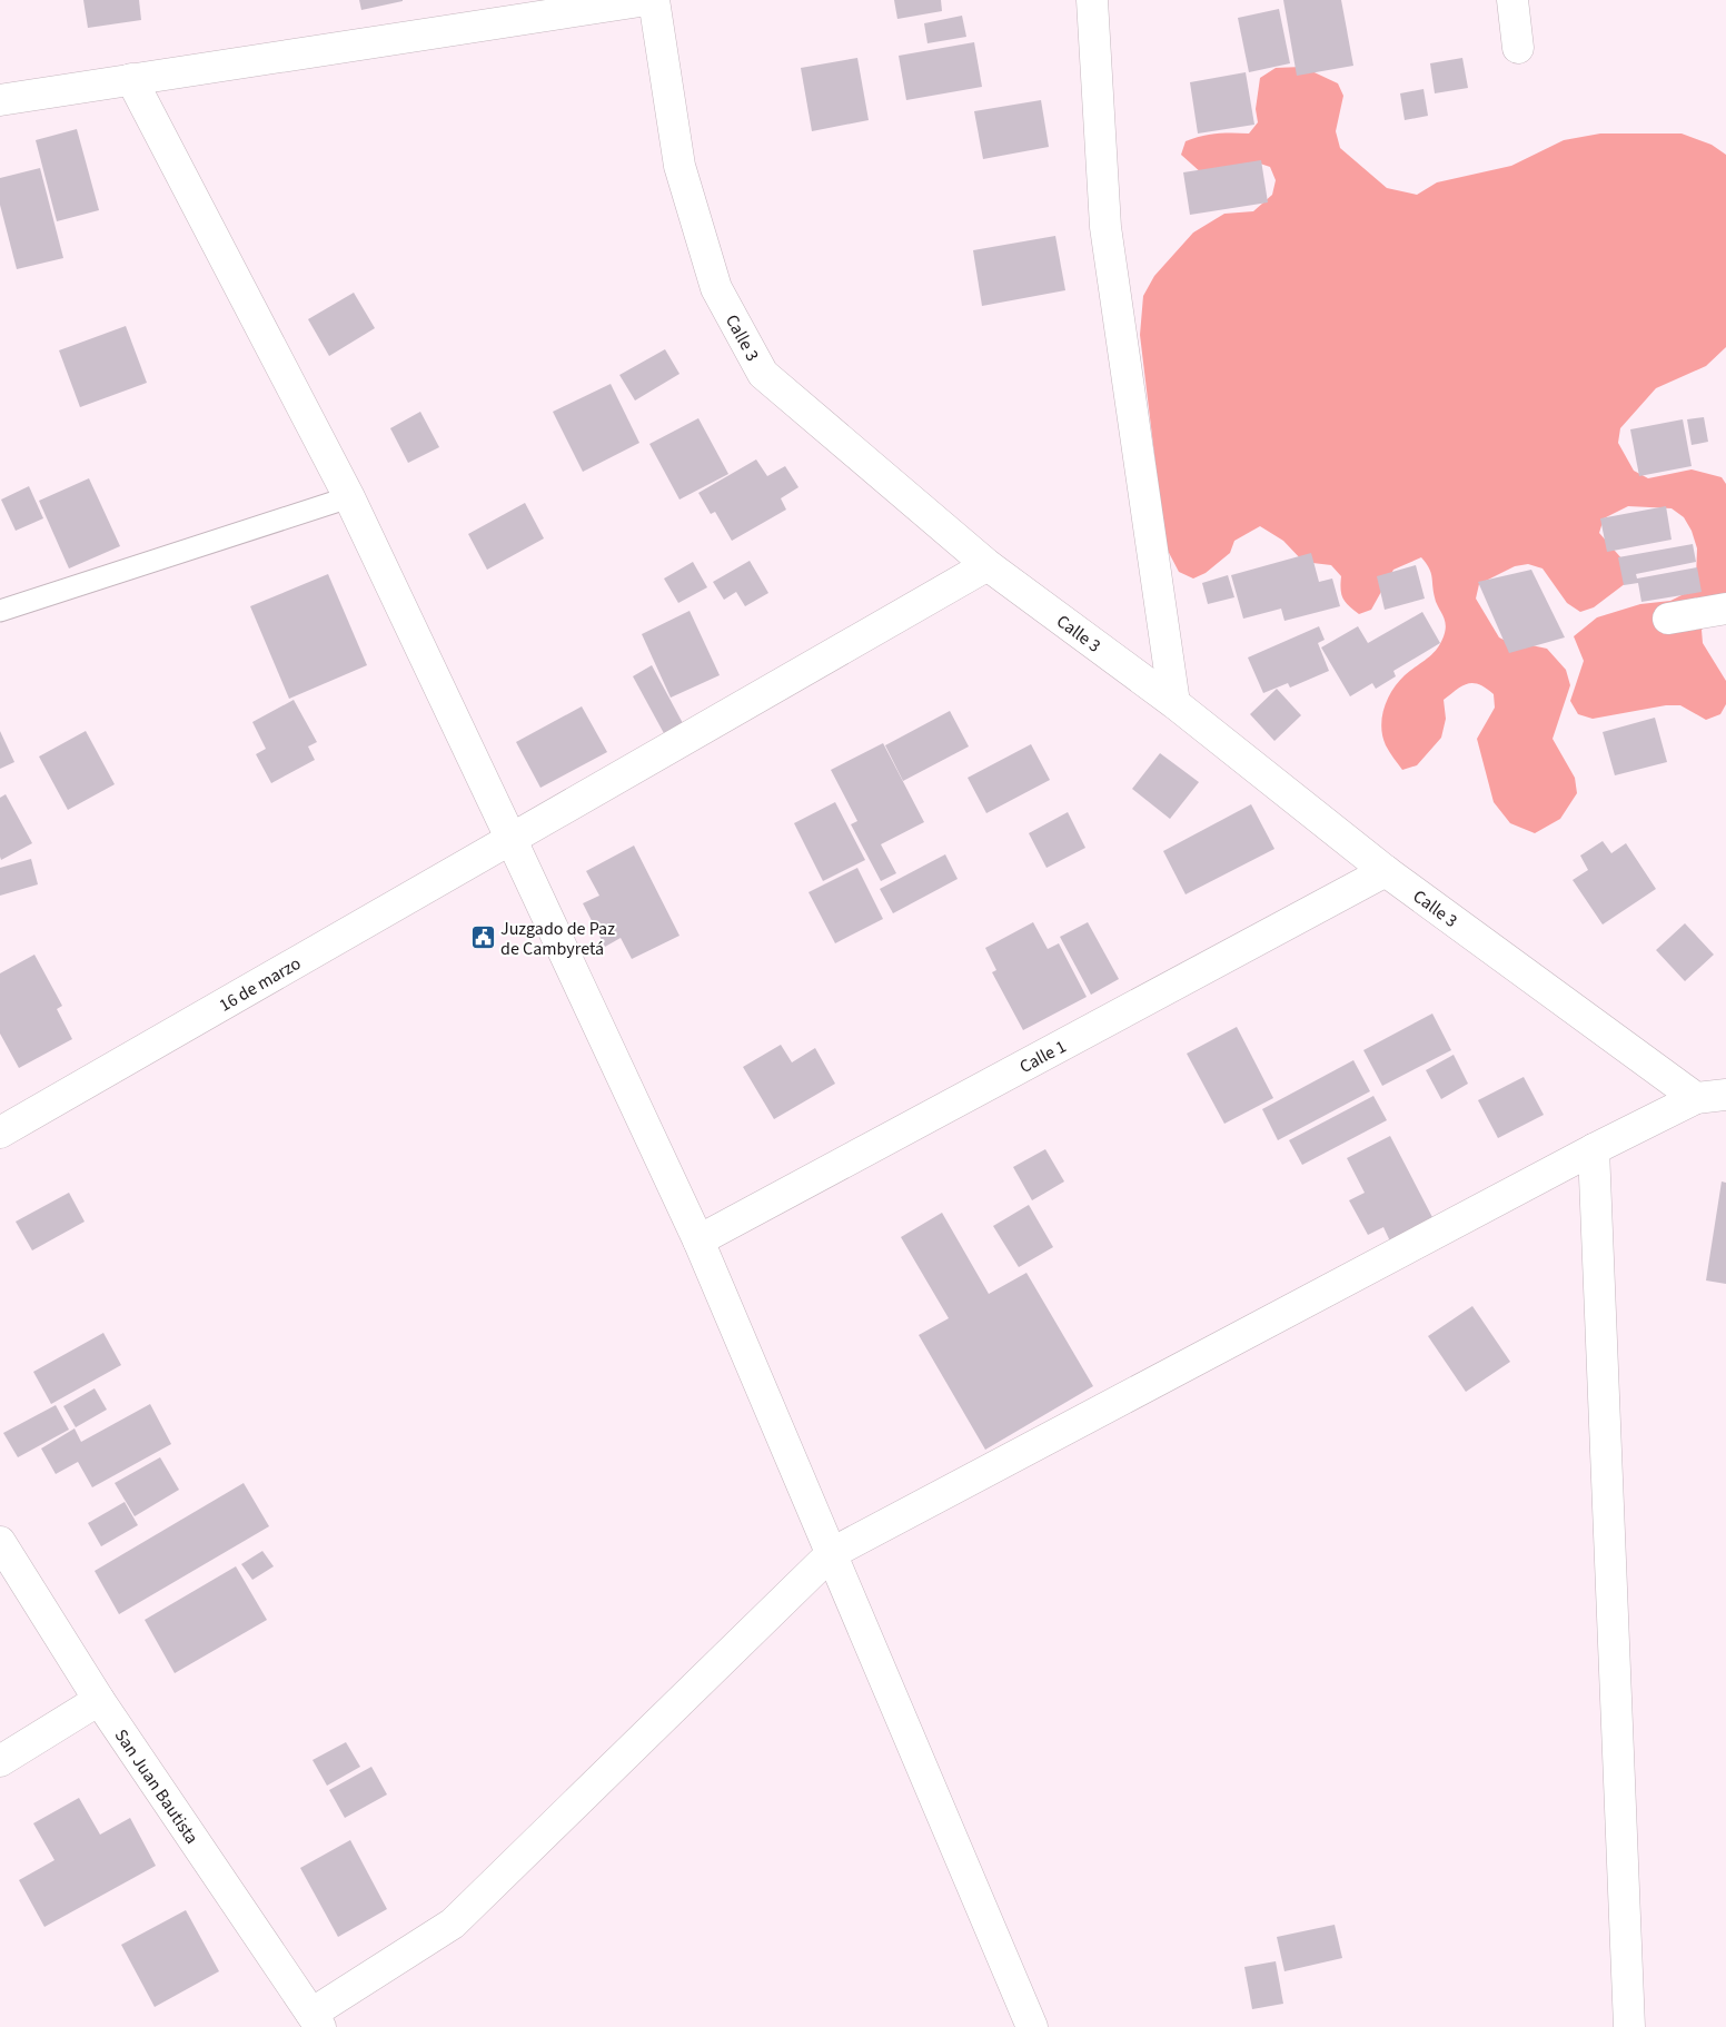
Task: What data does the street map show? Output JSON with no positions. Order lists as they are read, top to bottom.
{
  "streets": {
    "street": [
      "Calle 3",
      "16 de marzo",
      "Calle 1",
      "San Juan Bautista"
    ]
  },
  "crossings": [
    ["Calle 3", "16 de marzo"],
    ["Calle 3", "Calle 1"]
  ],
  "places": {
    "public building": ["Juzgado de Paz de Cambyretá"]
  }
}
